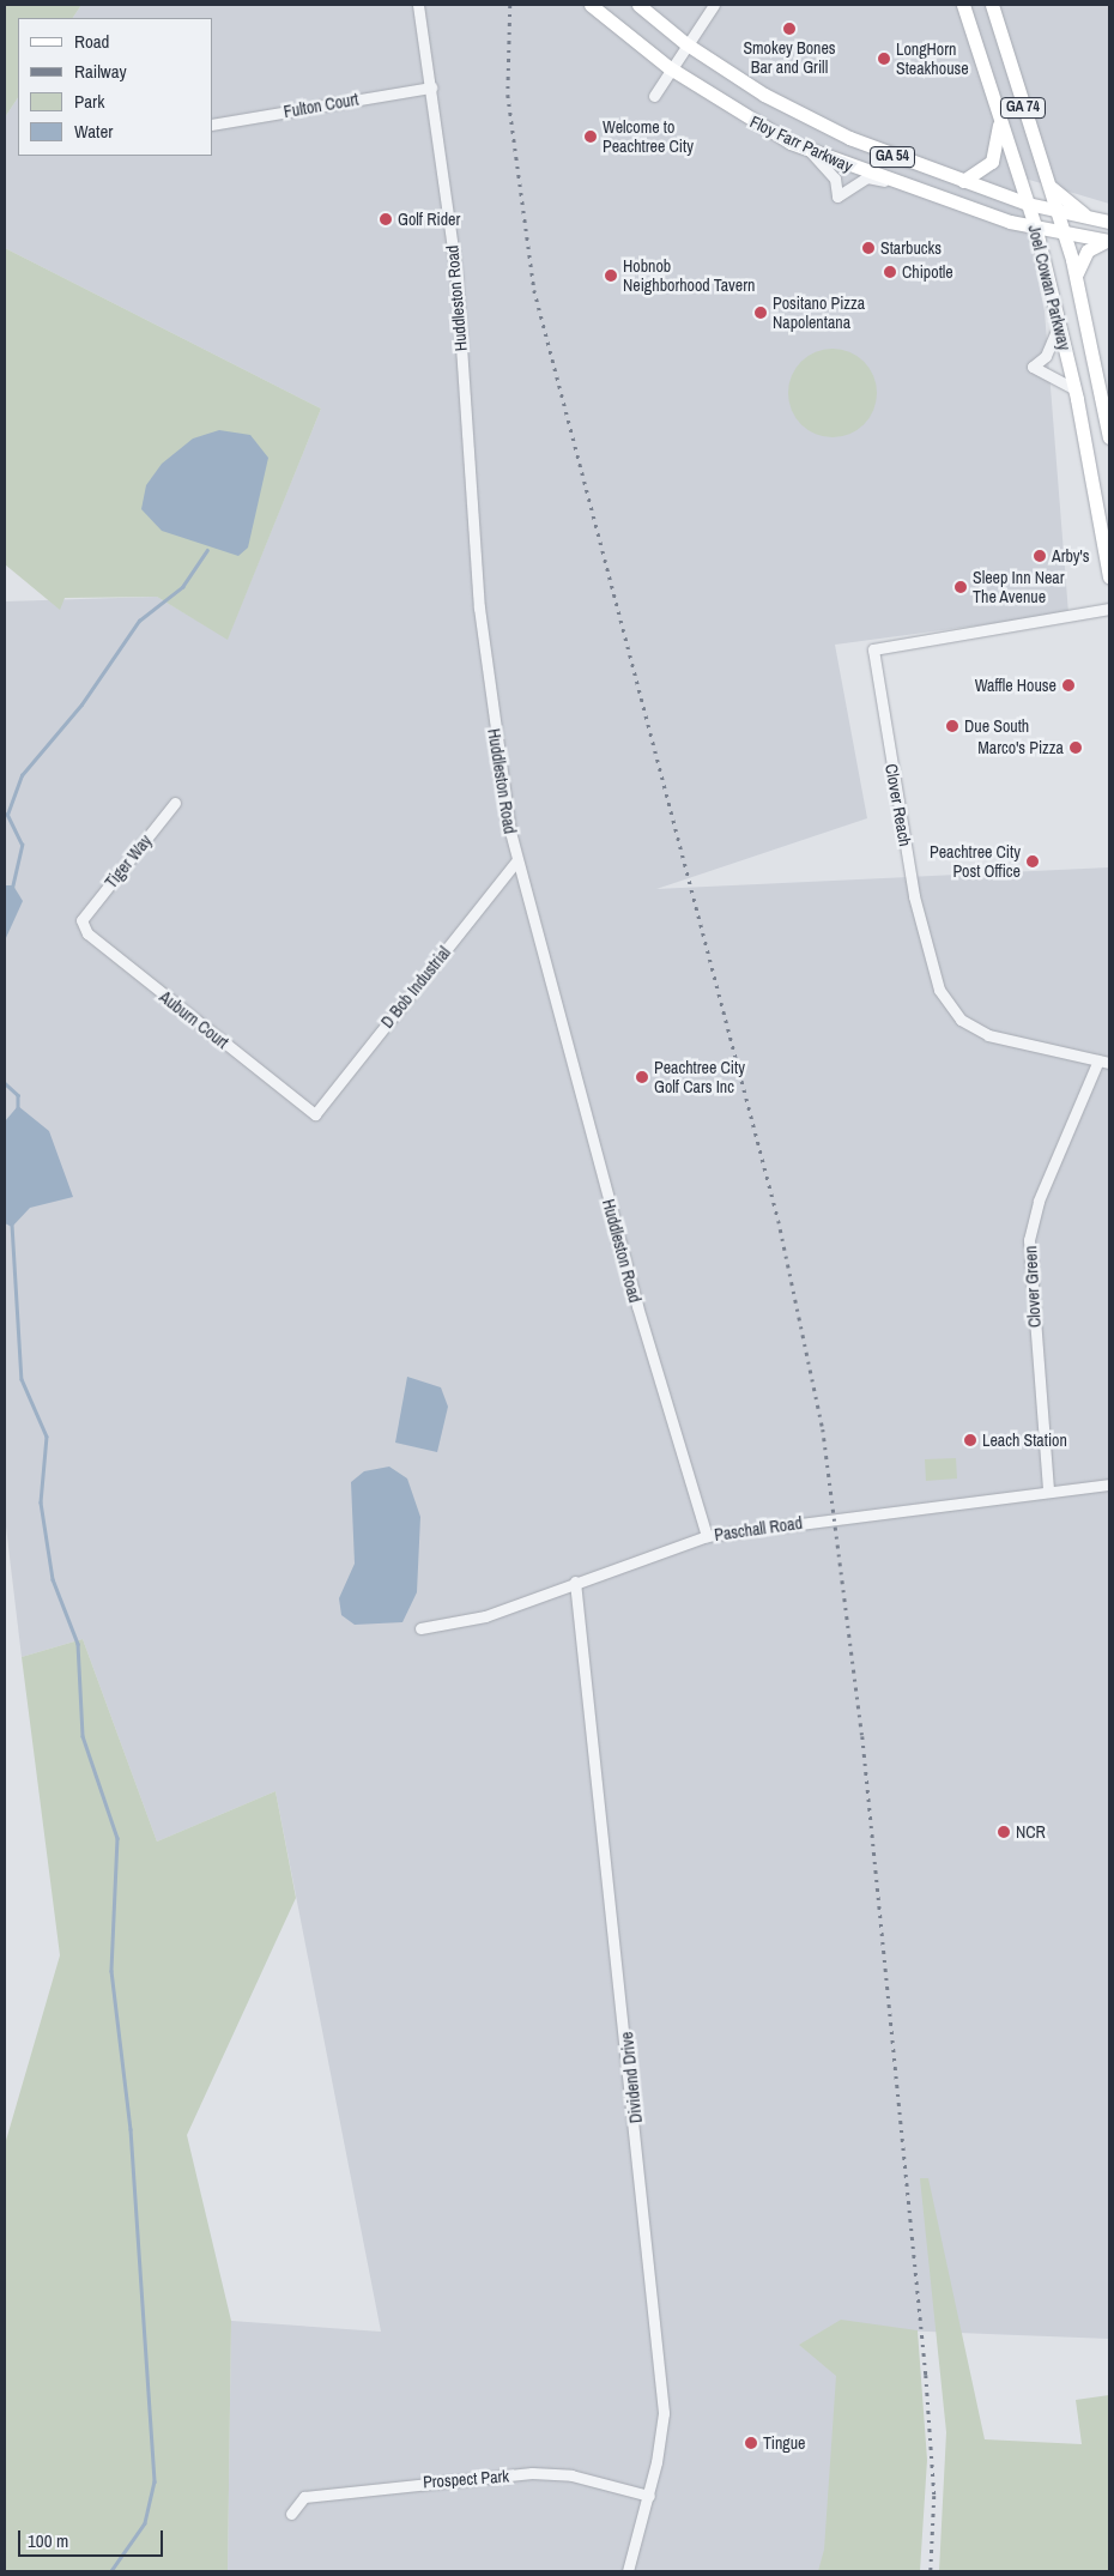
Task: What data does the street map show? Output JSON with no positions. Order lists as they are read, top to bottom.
{
  "streets": {
    "main road": [
      "GA 74",
      "Floy Farr Parkway",
      "GA 54",
      "Joel Cowan Parkway"
    ],
    "street": [
      "Fulton Court",
      "Huddleston Road",
      "Clover Reach",
      "Tiger Way",
      "D Bob Industrial",
      "Auburn Court",
      "Clover Green",
      "Paschall Road",
      "Dividend Drive",
      "Prospect Park"
    ]
  },
  "crossings": [
    ["Fulton Court", "Huddleston Road"],
    ["Floy Farr Parkway", "Joel Cowan Parkway"],
    ["Huddleston Road", "D Bob Industrial"],
    ["Huddleston Road", "Paschall Road"],
    ["Clover Reach", "Clover Green"],
    ["Tiger Way", "Auburn Court"],
    ["D Bob Industrial", "Auburn Court"],
    ["Clover Green", "Paschall Road"],
    ["Paschall Road", "Dividend Drive"],
    ["Dividend Drive", "Prospect Park"]
  ],
  "places": [
    "Smokey Bones Bar and Grill",
    "LongHorn Steakhouse",
    "Welcome to Peachtree City",
    "Golf Rider",
    "Starbucks",
    "Chipotle",
    "Hobnob Neighborhood Tavern",
    "Positano Pizza Napolentana",
    "Arby's",
    "Sleep Inn Near The Avenue",
    "Waffle House",
    "Due South",
    "Marco's Pizza",
    "Peachtree City Post Office",
    "Peachtree City Golf Cars Inc",
    "Leach Station",
    "NCR",
    "Tingue"
  ],
  "legend": [
    "Road",
    "Railway",
    "Park",
    "Water"
  ],
  "scale_bar": "100 m"
}
